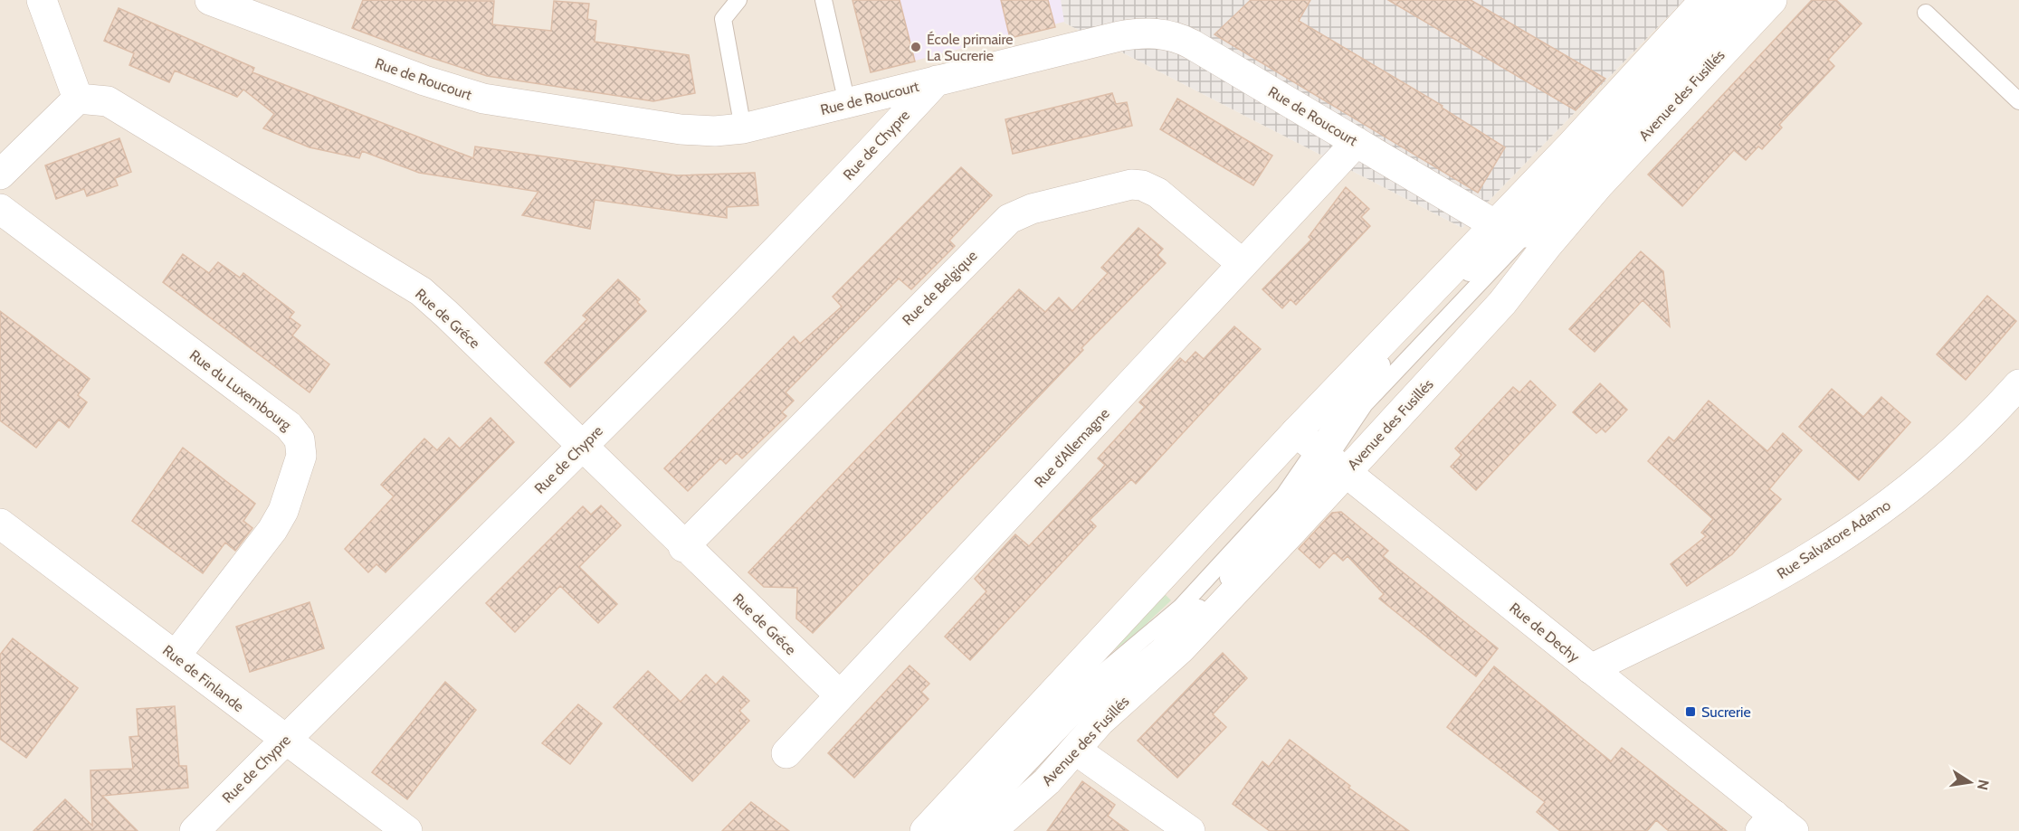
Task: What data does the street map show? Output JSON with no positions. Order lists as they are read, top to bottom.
{
  "streets": {
    "street": [
      "Rue de Roucourt",
      "Avenue des Fusillés",
      "Rue de Chypre",
      "Rue de Belgique",
      "Rue de Gréce",
      "Rue du Luxembourg",
      "Rue d'Allemagne",
      "Rue Salvatore Adamo",
      "Rue de Dechy",
      "Rue de Finlande"
    ]
  },
  "crossings": [
    ["Rue de Roucourt", "Avenue des Fusillés"],
    ["Rue de Roucourt", "Rue de Chypre"],
    ["Rue de Roucourt", "Rue d'Allemagne"],
    ["Avenue des Fusillés", "Rue de Dechy"],
    ["Rue de Chypre", "Rue de Gréce"],
    ["Rue de Chypre", "Rue de Finlande"],
    ["Rue de Belgique", "Rue de Gréce"],
    ["Rue de Belgique", "Rue d'Allemagne"],
    ["Rue de Gréce", "Rue d'Allemagne"],
    ["Rue du Luxembourg", "Rue de Finlande"],
    ["Rue Salvatore Adamo", "Rue de Dechy"]
  ],
  "places": {
    "other": ["École primaire La Sucrerie"],
    "transit": ["Sucrerie"]
  },
  "north": "right"
}
